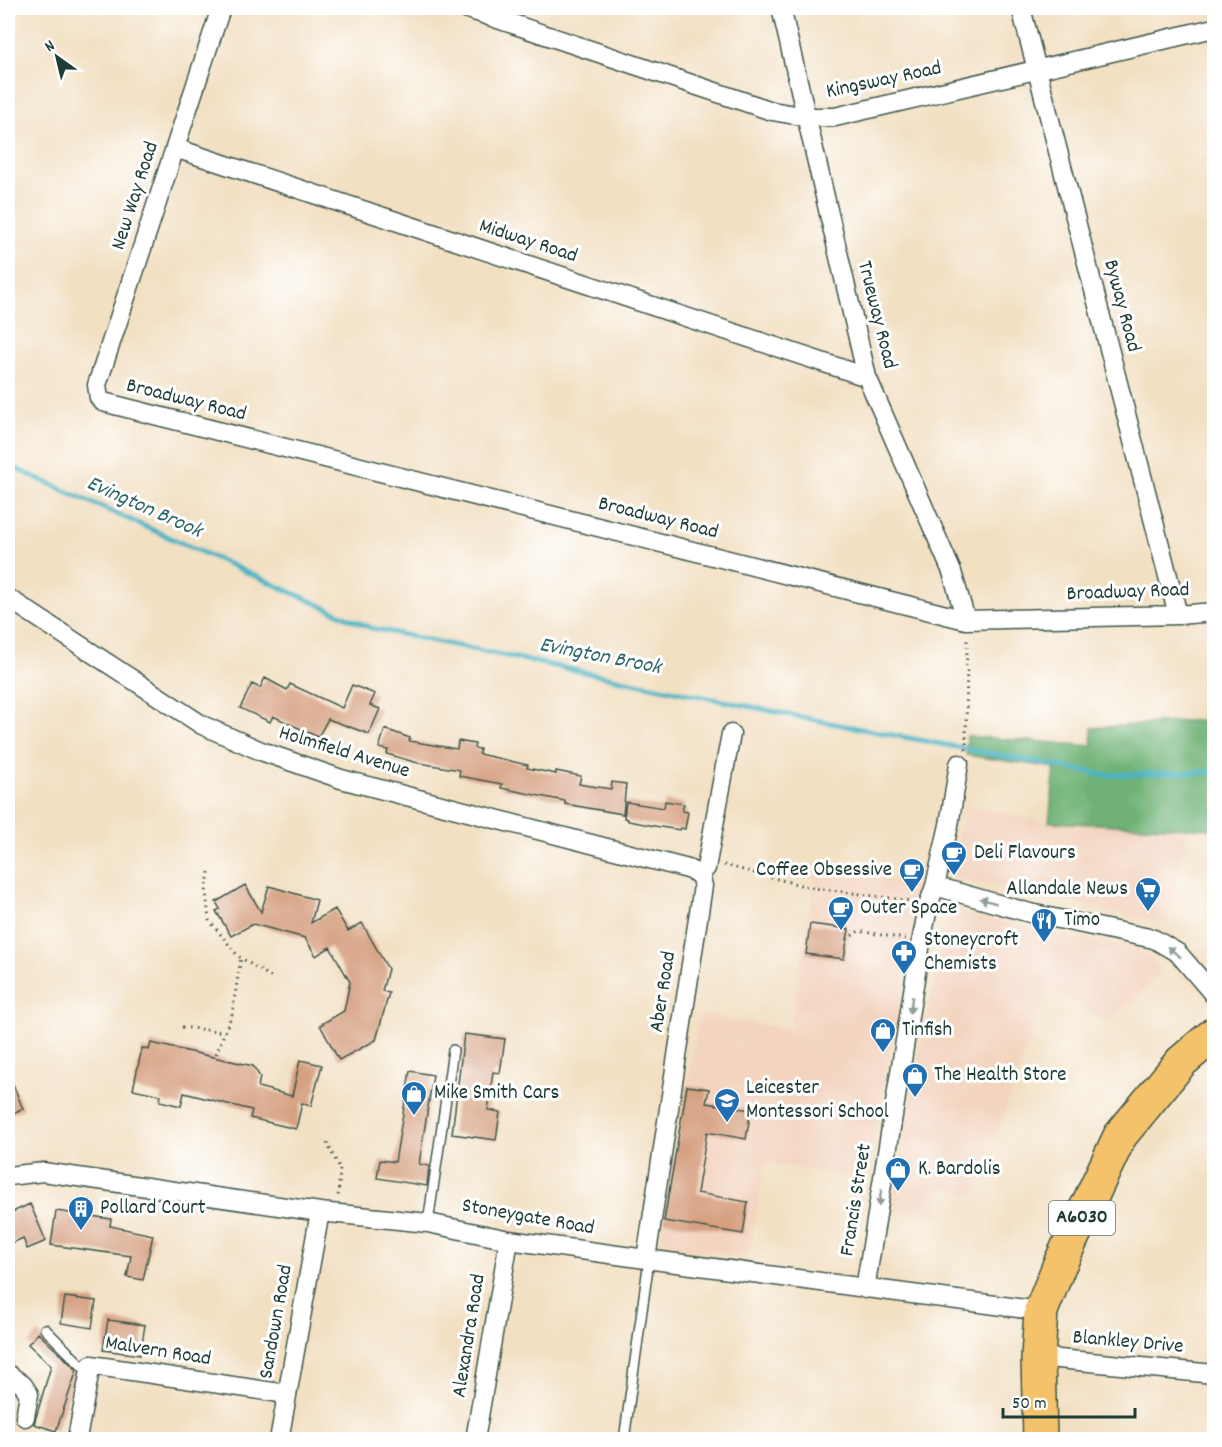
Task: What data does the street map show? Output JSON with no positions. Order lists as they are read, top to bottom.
{
  "streets": {
    "highway": ["A6030"],
    "street": [
      "Kingsway Road",
      "New Way Road",
      "Midway Road",
      "Byway Road",
      "Trueway Road",
      "Broadway Road",
      "Holmfield Avenue",
      "Aber Road",
      "Francis Street",
      "Stoneygate Road",
      "Sandown Road",
      "Alexandra Road",
      "Blankley Drive",
      "Malvern Road"
    ]
  },
  "crossings": [
    ["Kingsway Road", "Byway Road"],
    ["Kingsway Road", "Trueway Road"],
    ["New Way Road", "Midway Road"],
    ["New Way Road", "Broadway Road"],
    ["Midway Road", "Trueway Road"],
    ["Byway Road", "Broadway Road"],
    ["Trueway Road", "Broadway Road"],
    ["Holmfield Avenue", "Aber Road"],
    ["Aber Road", "Stoneygate Road"],
    ["Francis Street", "Stoneygate Road"],
    ["Stoneygate Road", "A6030"],
    ["Stoneygate Road", "Sandown Road"],
    ["Stoneygate Road", "Alexandra Road"],
    ["A6030", "Blankley Drive"],
    ["Sandown Road", "Malvern Road"]
  ],
  "one_way": ["Francis Street"],
  "water": ["Evington Brook"],
  "places": {
    "cafe": ["Deli Flavours", "Coffee Obsessive", "Outer Space"],
    "supermarket": ["Allandale News"],
    "restaurant": ["Timo"],
    "pharmacy": ["Stoneycroft Chemists"],
    "shop": [
      "Tinfish",
      "The Health Store",
      "Mike Smith Cars",
      "K. Bardolis"
    ],
    "school or university": ["Leicester Montessori School"],
    "building": ["Pollard Court"]
  },
  "scale_bar": "50 m",
  "north": "top left"
}
